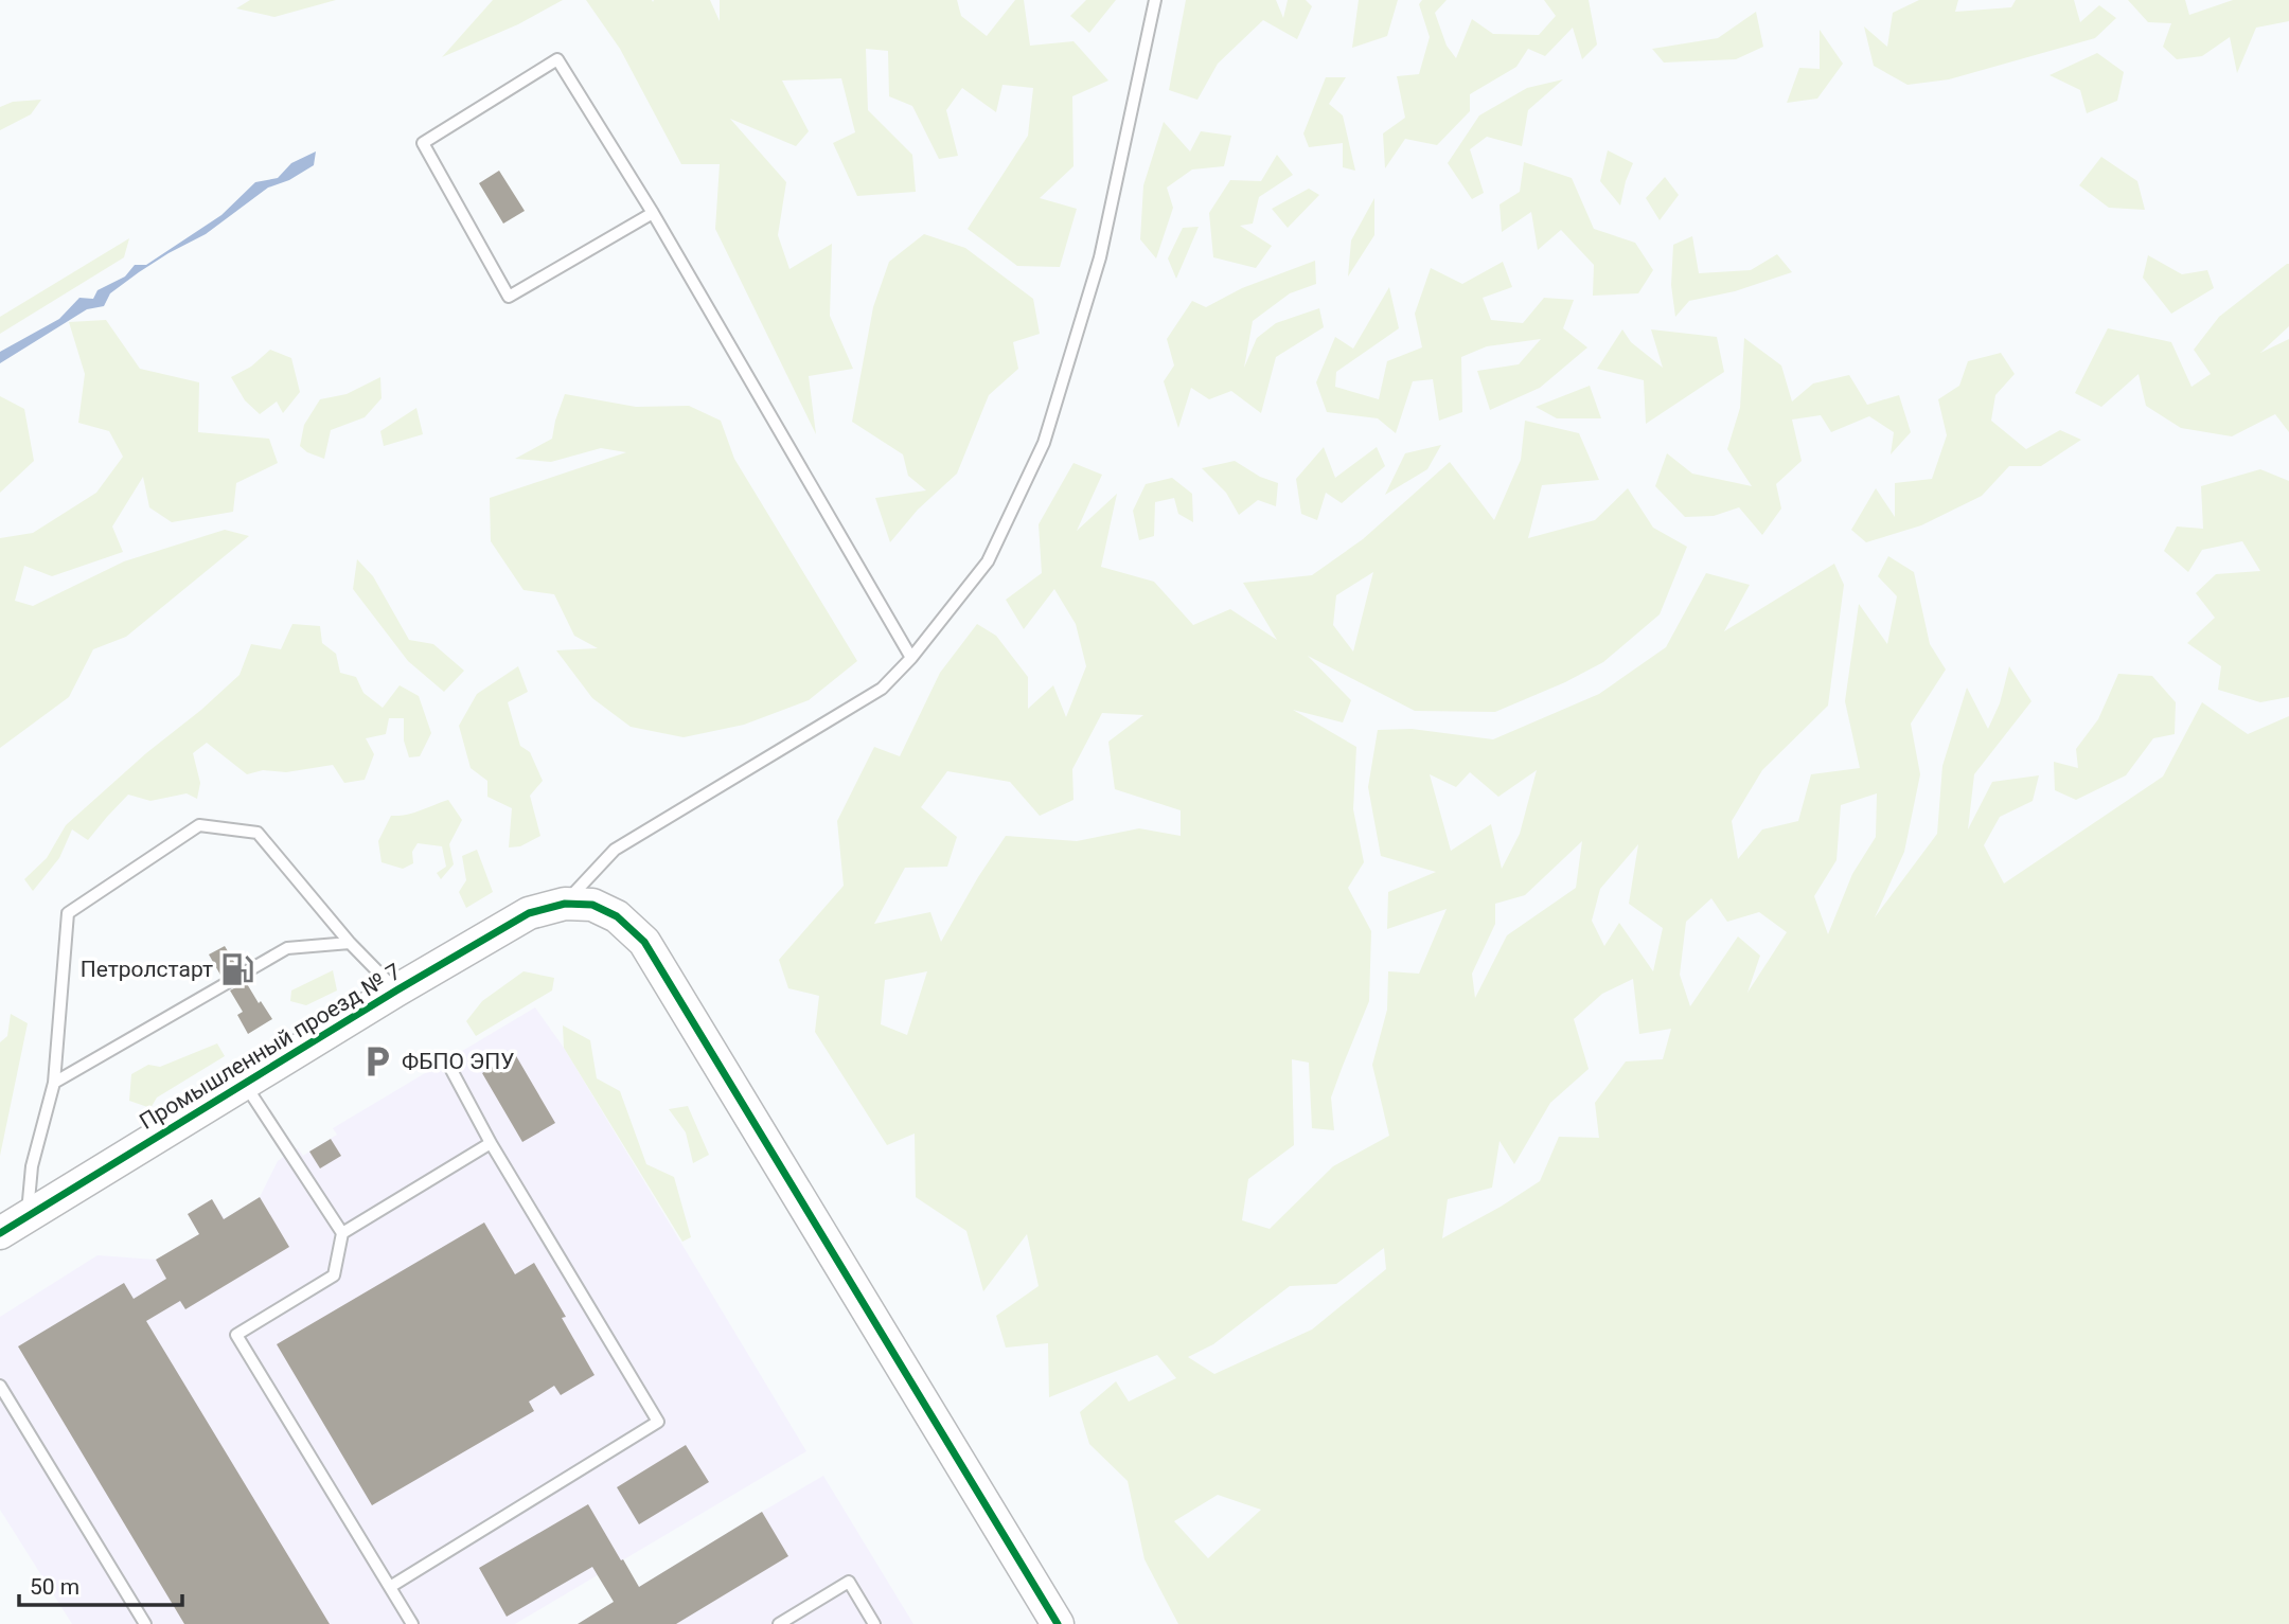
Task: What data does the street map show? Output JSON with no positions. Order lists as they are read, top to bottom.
{
  "streets": {
    "street": ["Промышленный проезд № 7"]
  },
  "places": {
    "fuel station": ["Петролстарт"],
    "parking": ["ФБПО ЭПУ"]
  },
  "scale_bar": "50 m"
}
